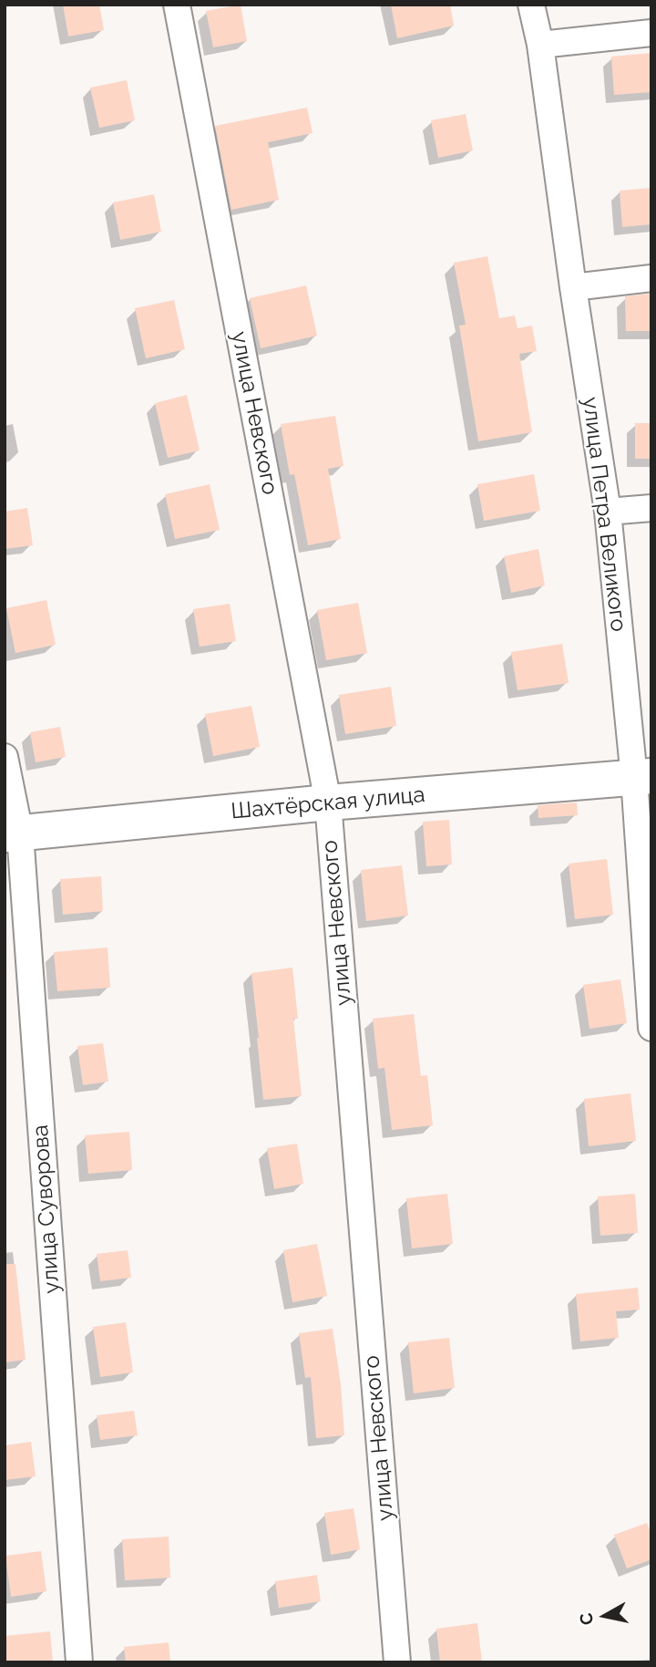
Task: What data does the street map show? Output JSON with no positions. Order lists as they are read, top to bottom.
{
  "streets": {
    "street": [
      "улица Невского",
      "улица Петра Великого",
      "Шахтёрская улица",
      "улица Суворова"
    ]
  },
  "crossings": [
    ["улица Невского", "Шахтёрская улица"],
    ["улица Петра Великого", "Шахтёрская улица"],
    ["Шахтёрская улица", "улица Суворова"]
  ],
  "north": "left"
}
